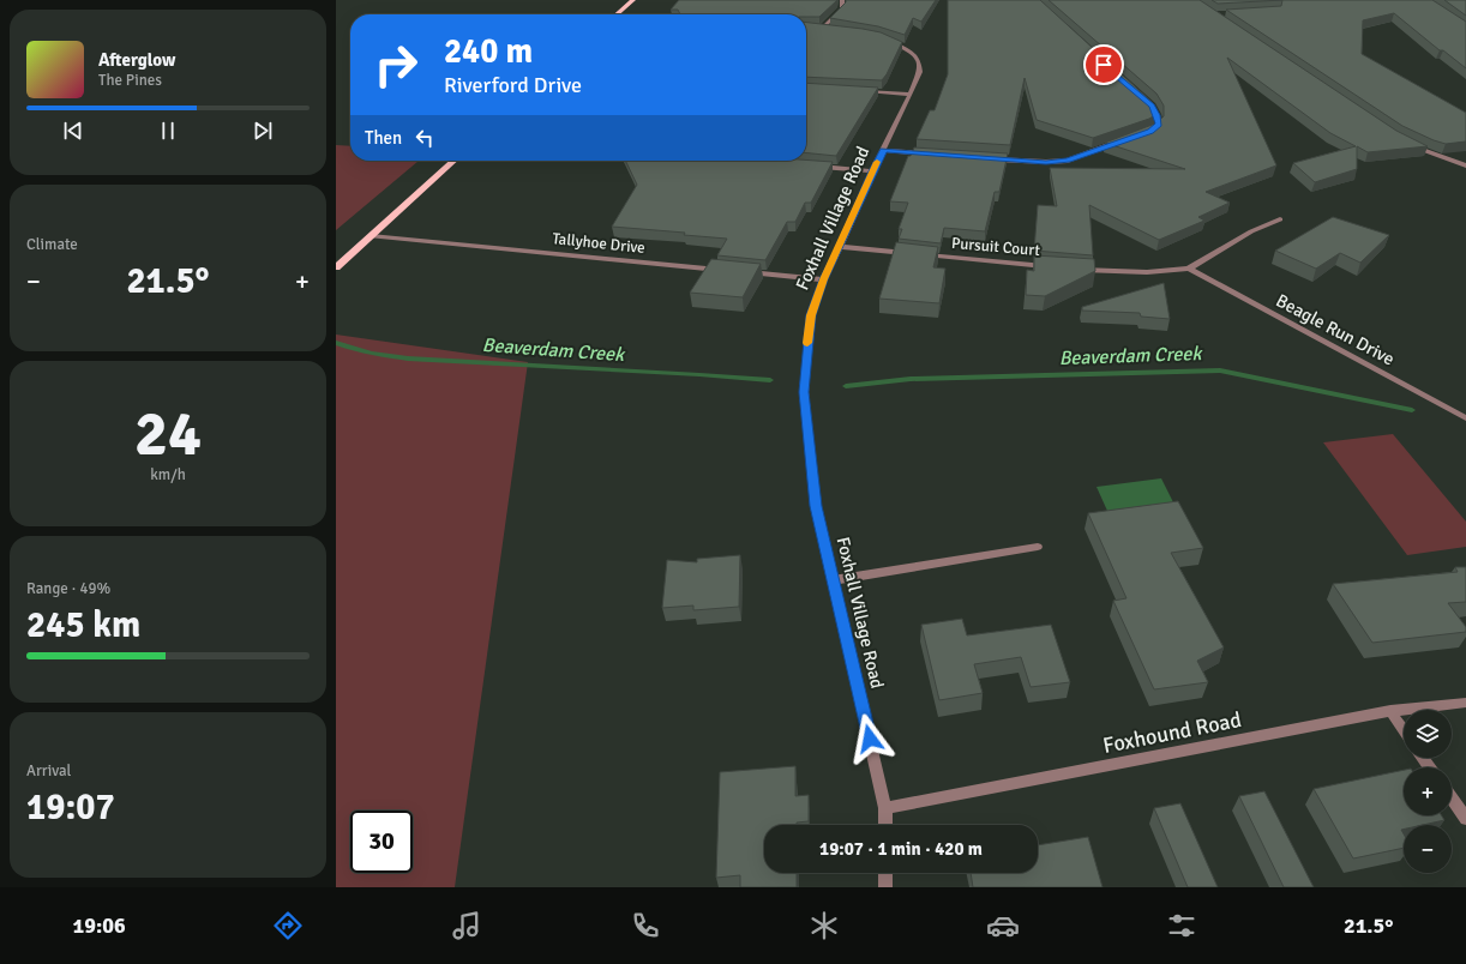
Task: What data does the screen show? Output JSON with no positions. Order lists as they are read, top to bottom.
{
  "streets": {
    "street": [
      "Foxhall Village Road",
      "Tallyhoe Drive",
      "Pursuit Court",
      "Beagle Run Drive",
      "Foxhound Road"
    ]
  },
  "crossings": [
    ["Foxhall Village Road", "Pursuit Court"],
    ["Foxhall Village Road", "Foxhound Road"]
  ],
  "water": ["Beaverdam Creek"],
  "page": {
    "turn": ["240 m", "Riverford Drive"],
    "song": ["Afterglow", "The Pines"],
    "then": "Then",
    "tile": [
      "Climate",
      ["24", "km/h"],
      ["Range · 49%", "245 km"],
      ["Arrival", "19:07"]
    ],
    "heat": ["−", "21.5°", "+"],
    "map_buttons": ["+", "−"],
    "limit": "30",
    "trip": "19:07 · 1 min · 420 m",
    "tabs": ["19:06", "21.5°"]
  }
}
